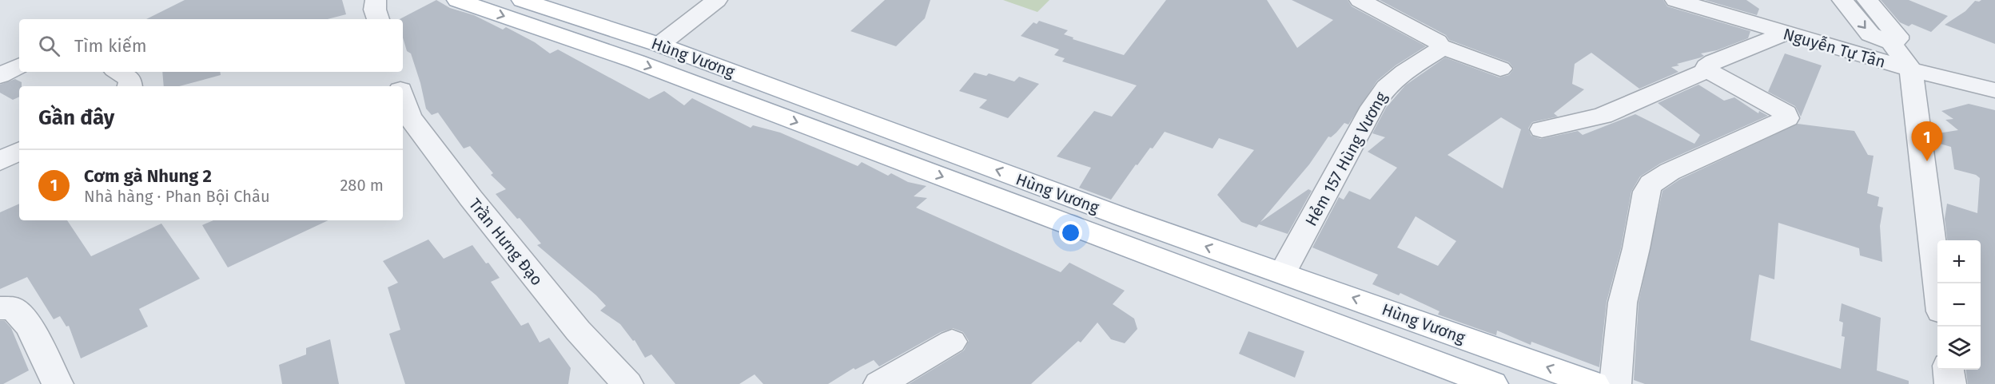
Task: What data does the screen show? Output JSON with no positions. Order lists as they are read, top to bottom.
{
  "streets": {
    "main road": ["Hùng Vương"],
    "street": ["Nguyễn Tự Tân", "Hẻm 157 Hùng Vương", "Trần Hưng Đạo"]
  },
  "crossings": [
    ["Hùng Vương", "Hẻm 157 Hùng Vương"]
  ],
  "page": {
    "search": "Tìm kiếm",
    "heading": "Gần đây",
    "pins": "1",
    "list": [
      {
        "mark": "1",
        "name": "Cơm gà Nhung 2",
        "note": "Nhà hàng · Phan Bội Châu",
        "value": "280 m"
      }
    ],
    "map_buttons": ["+", "−"]
  }
}
